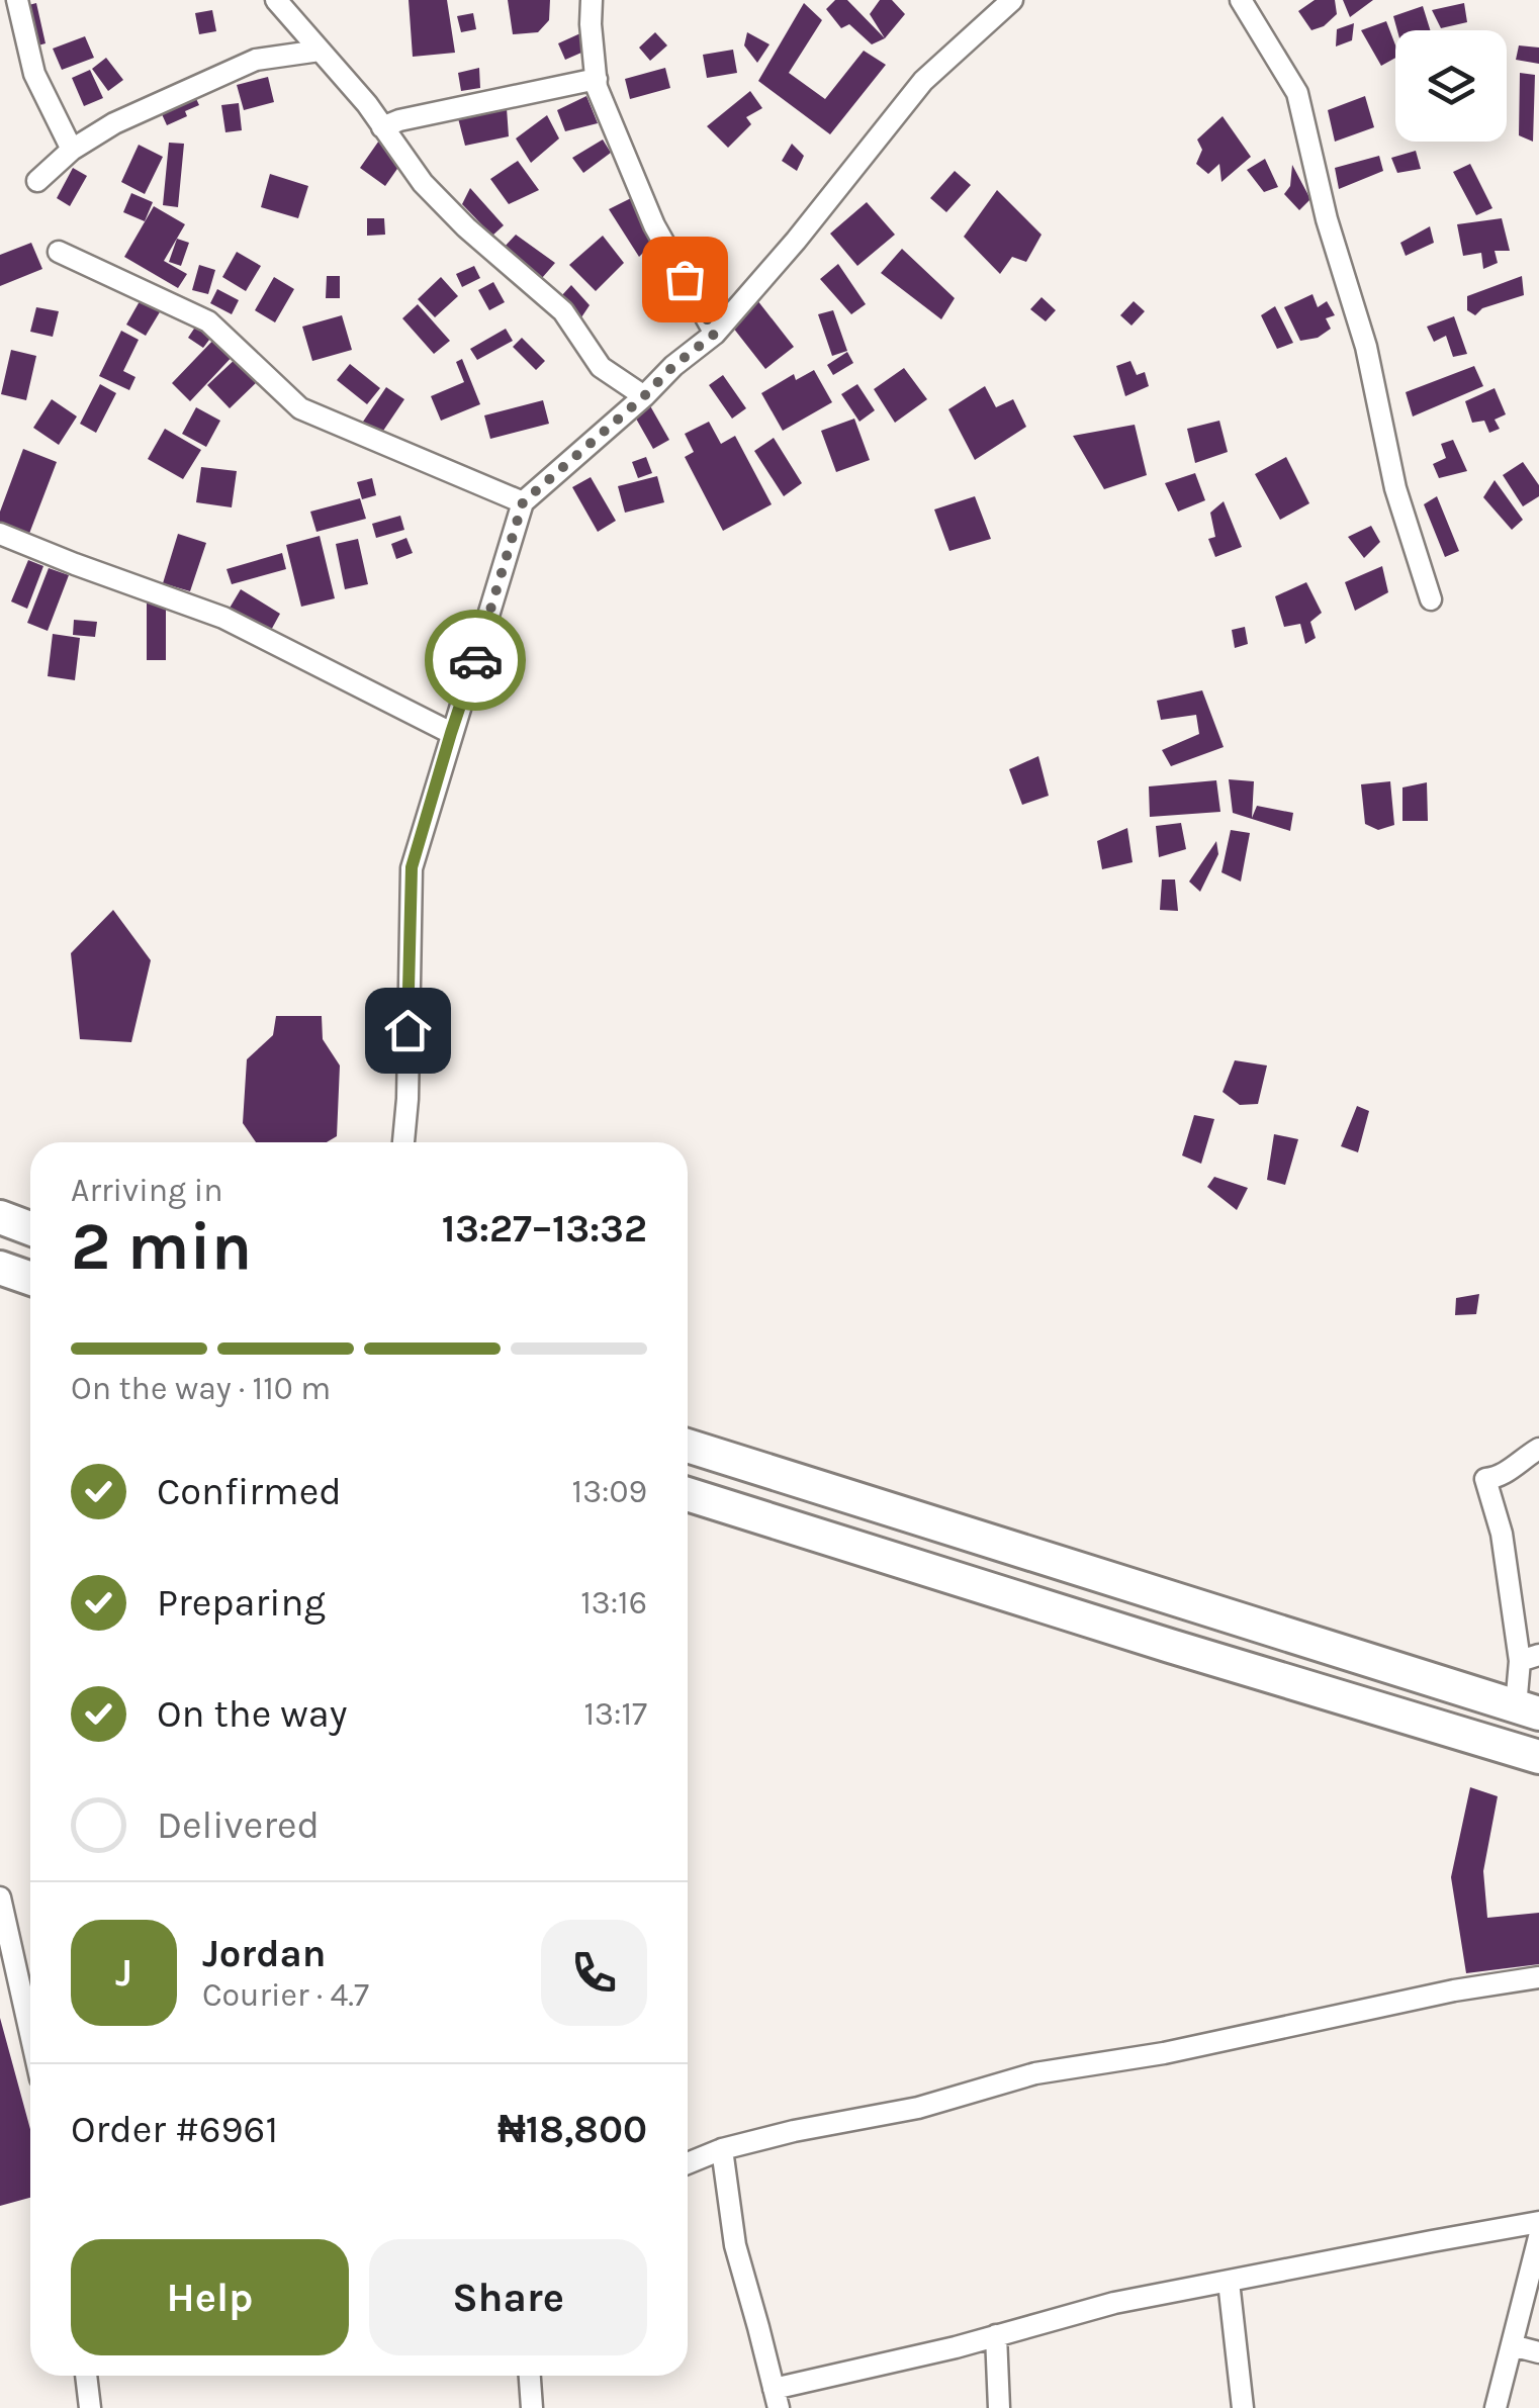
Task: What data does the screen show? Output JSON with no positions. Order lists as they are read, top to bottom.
{
  "page": {
    "heading": ["2 min", "Arriving in", "13:27–13:32"],
    "panel": [
      "Jordan",
      "Courier · 4.7",
      "Order #6961",
      "₦18,800"
    ],
    "bar": "On the way · 110 m",
    "list": [
      ["Confirmed", "13:09"],
      ["Preparing", "13:16"],
      ["On the way", "13:17"],
      "Delivered"
    ],
    "round": "J",
    "buttons": ["Help", "Share"]
  }
}
